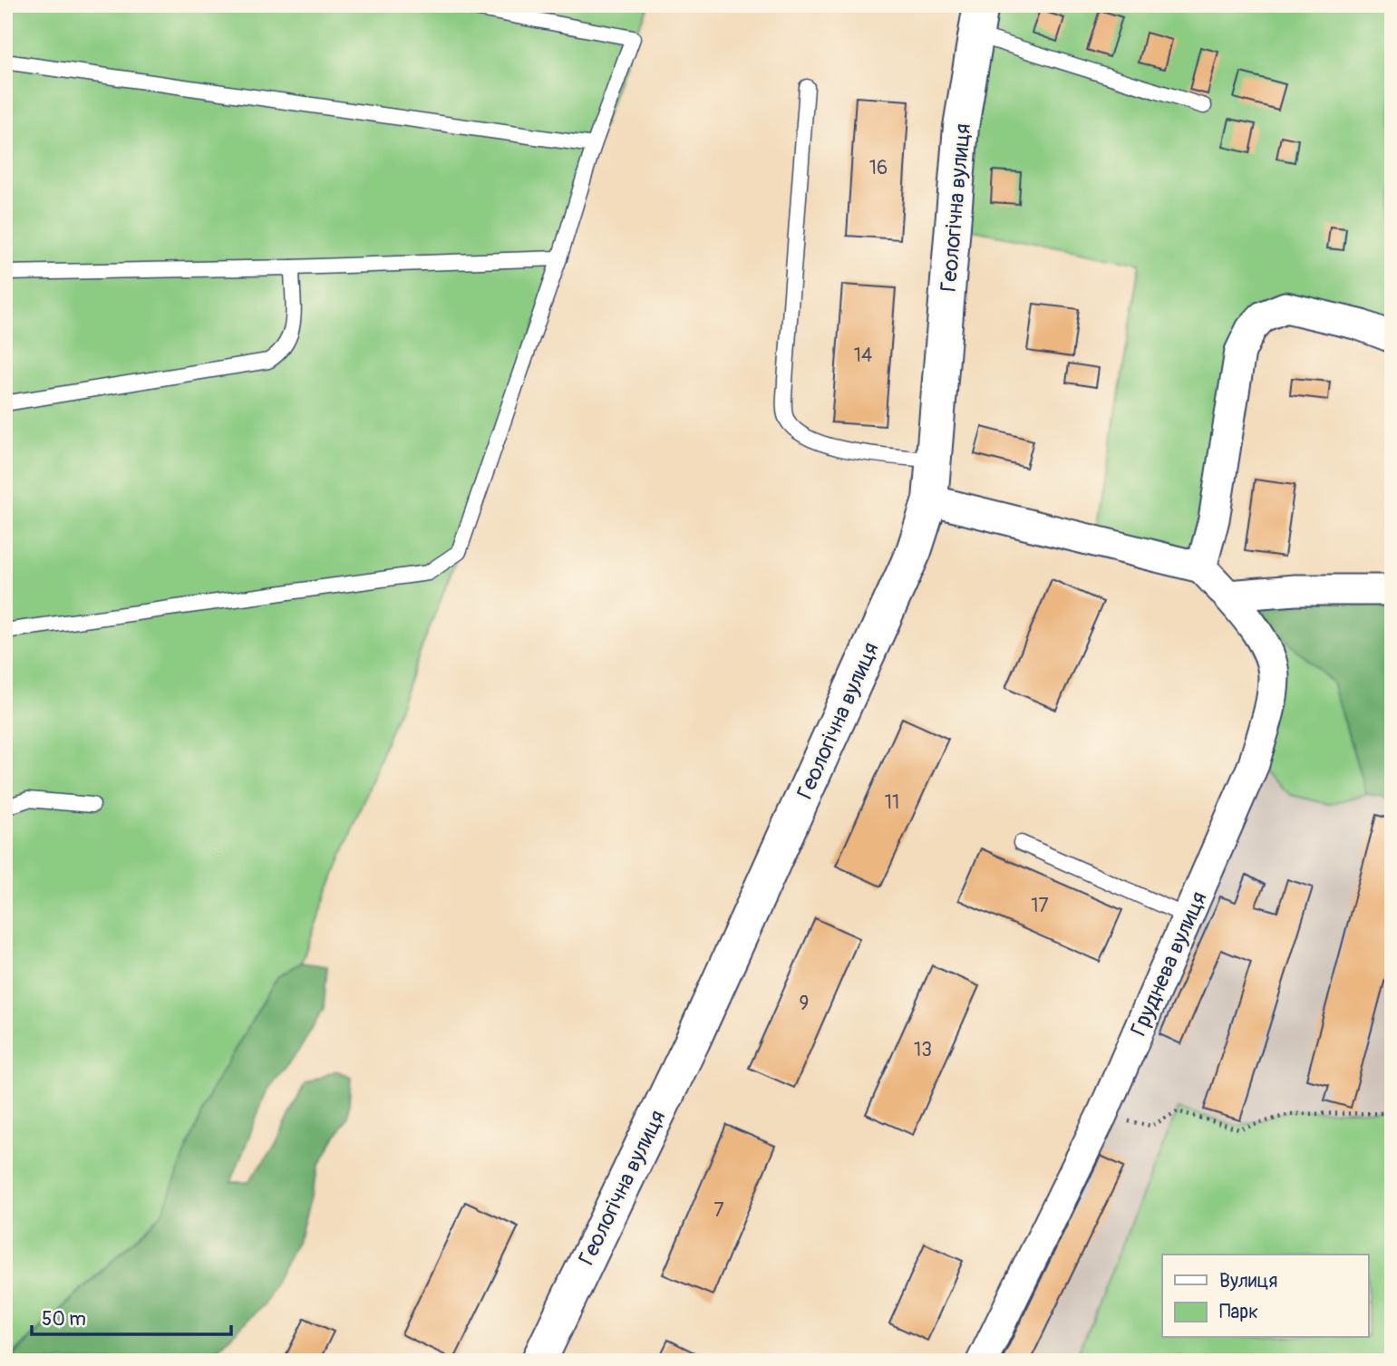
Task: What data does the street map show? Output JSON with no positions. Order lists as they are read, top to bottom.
{
  "streets": {
    "street": ["Геологічна вулиця", "Груднева вулиця"]
  },
  "house_numbers": [
    "16",
    "14",
    "11",
    "17",
    "9",
    "13",
    "7"
  ],
  "legend": ["Вулиця", "Парк"],
  "scale_bar": "50 m"
}
